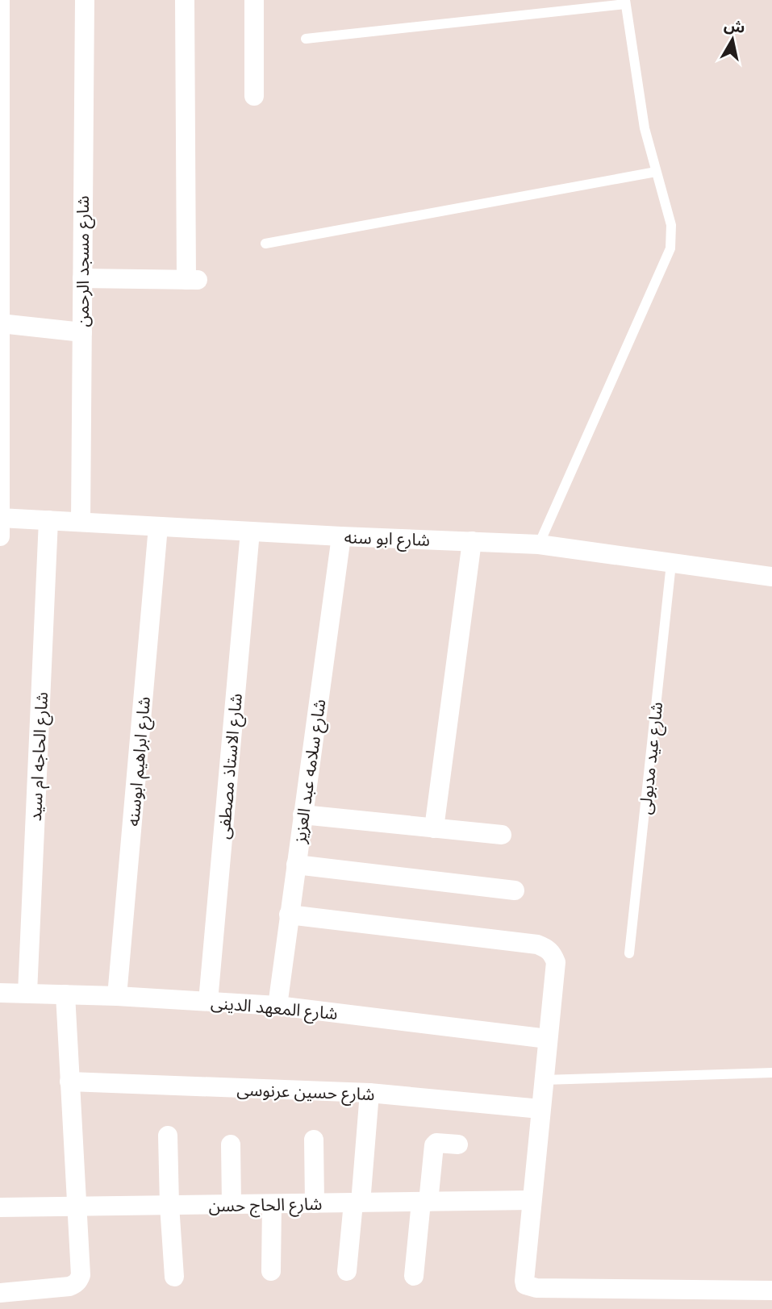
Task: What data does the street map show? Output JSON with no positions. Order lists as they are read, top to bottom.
{
  "streets": {
    "street": [
      "شارع مسجد الرحمن",
      "شارع ابو سنه",
      "شارع الحاجه ام سيد",
      "شارع ابراهيم ابوسنه",
      "شارع الاستاذ مصطفى",
      "شارع سلامه عبد العزيز",
      "شارع المعهد الدينى",
      "شارع حسين عرنوسى",
      "شارع الحاج حسن"
    ],
    "lane": ["شارع عيد مدبولى"]
  },
  "crossings": [
    ["شارع مسجد الرحمن", "شارع ابو سنه"],
    ["شارع ابو سنه", "شارع الحاجه ام سيد"],
    ["شارع ابو سنه", "شارع عيد مدبولى"],
    ["شارع ابو سنه", "شارع ابراهيم ابوسنه"],
    ["شارع ابو سنه", "شارع الاستاذ مصطفى"],
    ["شارع ابو سنه", "شارع سلامه عبد العزيز"],
    ["شارع الحاجه ام سيد", "شارع المعهد الدينى"],
    ["شارع ابراهيم ابوسنه", "شارع المعهد الدينى"],
    ["شارع الاستاذ مصطفى", "شارع المعهد الدينى"],
    ["شارع سلامه عبد العزيز", "شارع المعهد الدينى"]
  ],
  "north": "top"
}
